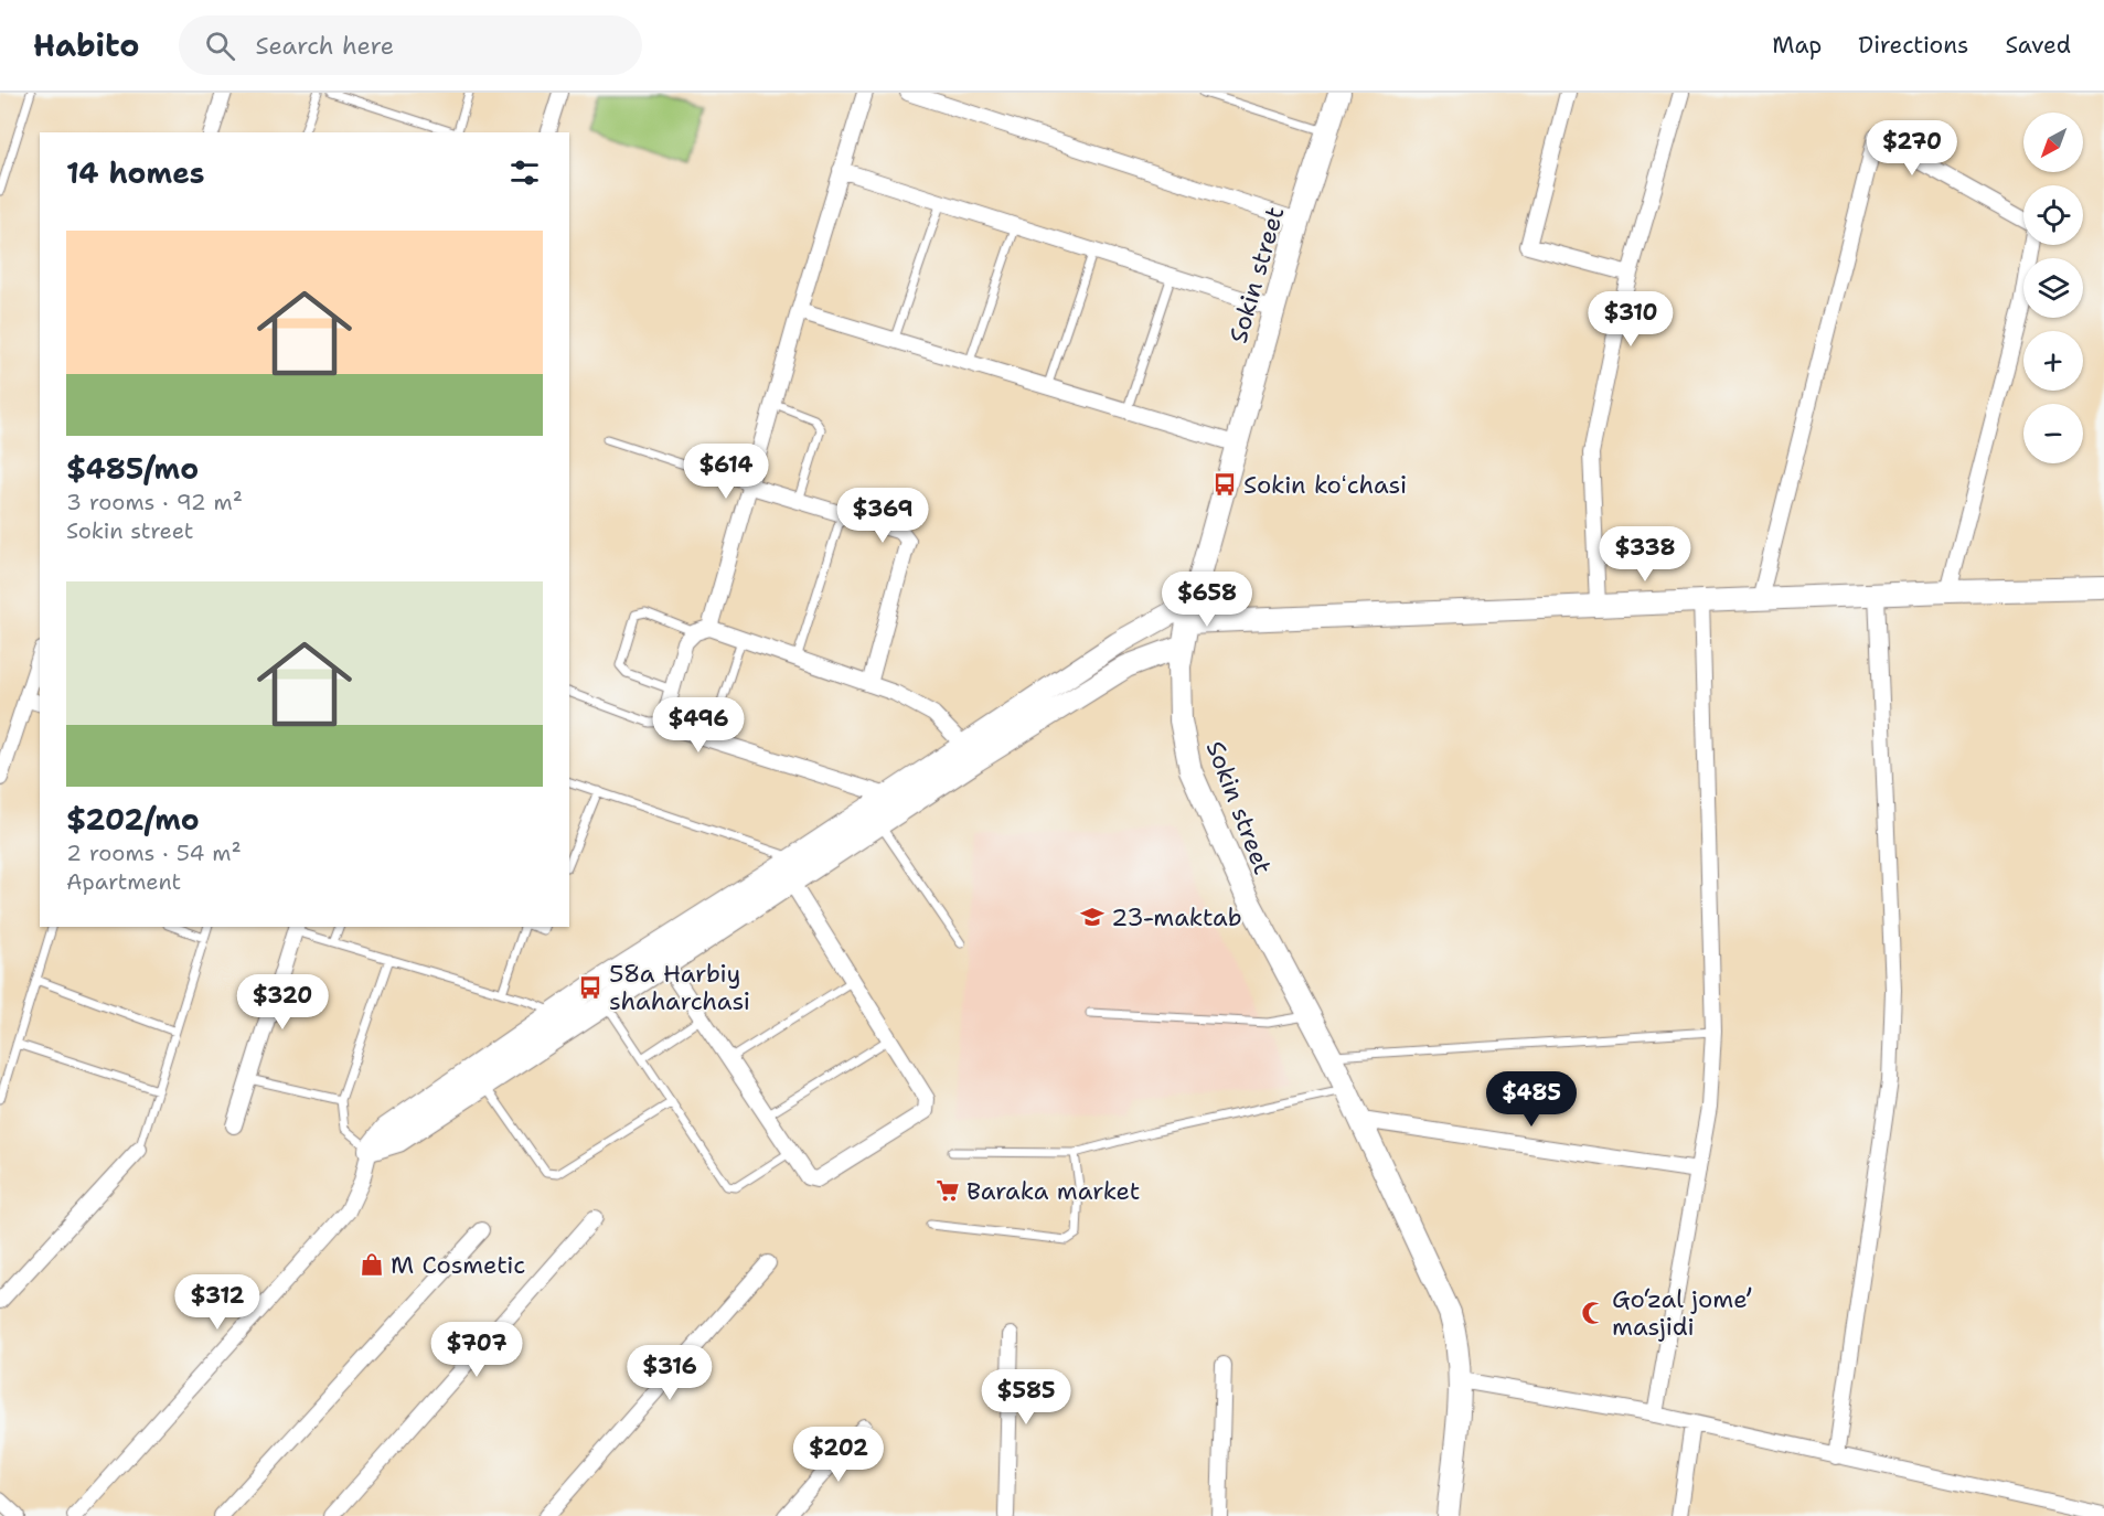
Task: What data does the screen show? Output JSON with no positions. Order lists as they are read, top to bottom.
{
  "streets": {
    "street": ["Sokin street"]
  },
  "places": {
    "bus stop": ["Sokin koʻchasi", "58a Harbiy shaharchasi"],
    "school or university": ["23-maktab"],
    "supermarket": ["Baraka market"],
    "shop": ["M Cosmetic"],
    "mosque": ["Go‘zal jome’ masjidi"]
  },
  "north": "bottom left",
  "page": {
    "header": "Habito",
    "search": "Search here",
    "nav": ["Map", "Directions", "Saved"],
    "map_buttons": ["+", "−"],
    "price": [
      "$270",
      "$310",
      "$614",
      "$369",
      "$338",
      "$658",
      "$496",
      "$320",
      "$485",
      "$312",
      "$707",
      "$316",
      "$585",
      "$202"
    ],
    "heading": "14 homes",
    "list": [
      {
        "name": "$485/mo",
        "note": "3 rooms · 92 m² · Sokin street"
      },
      {
        "name": "$202/mo",
        "note": "2 rooms · 54 m² · Apartment"
      }
    ]
  }
}
